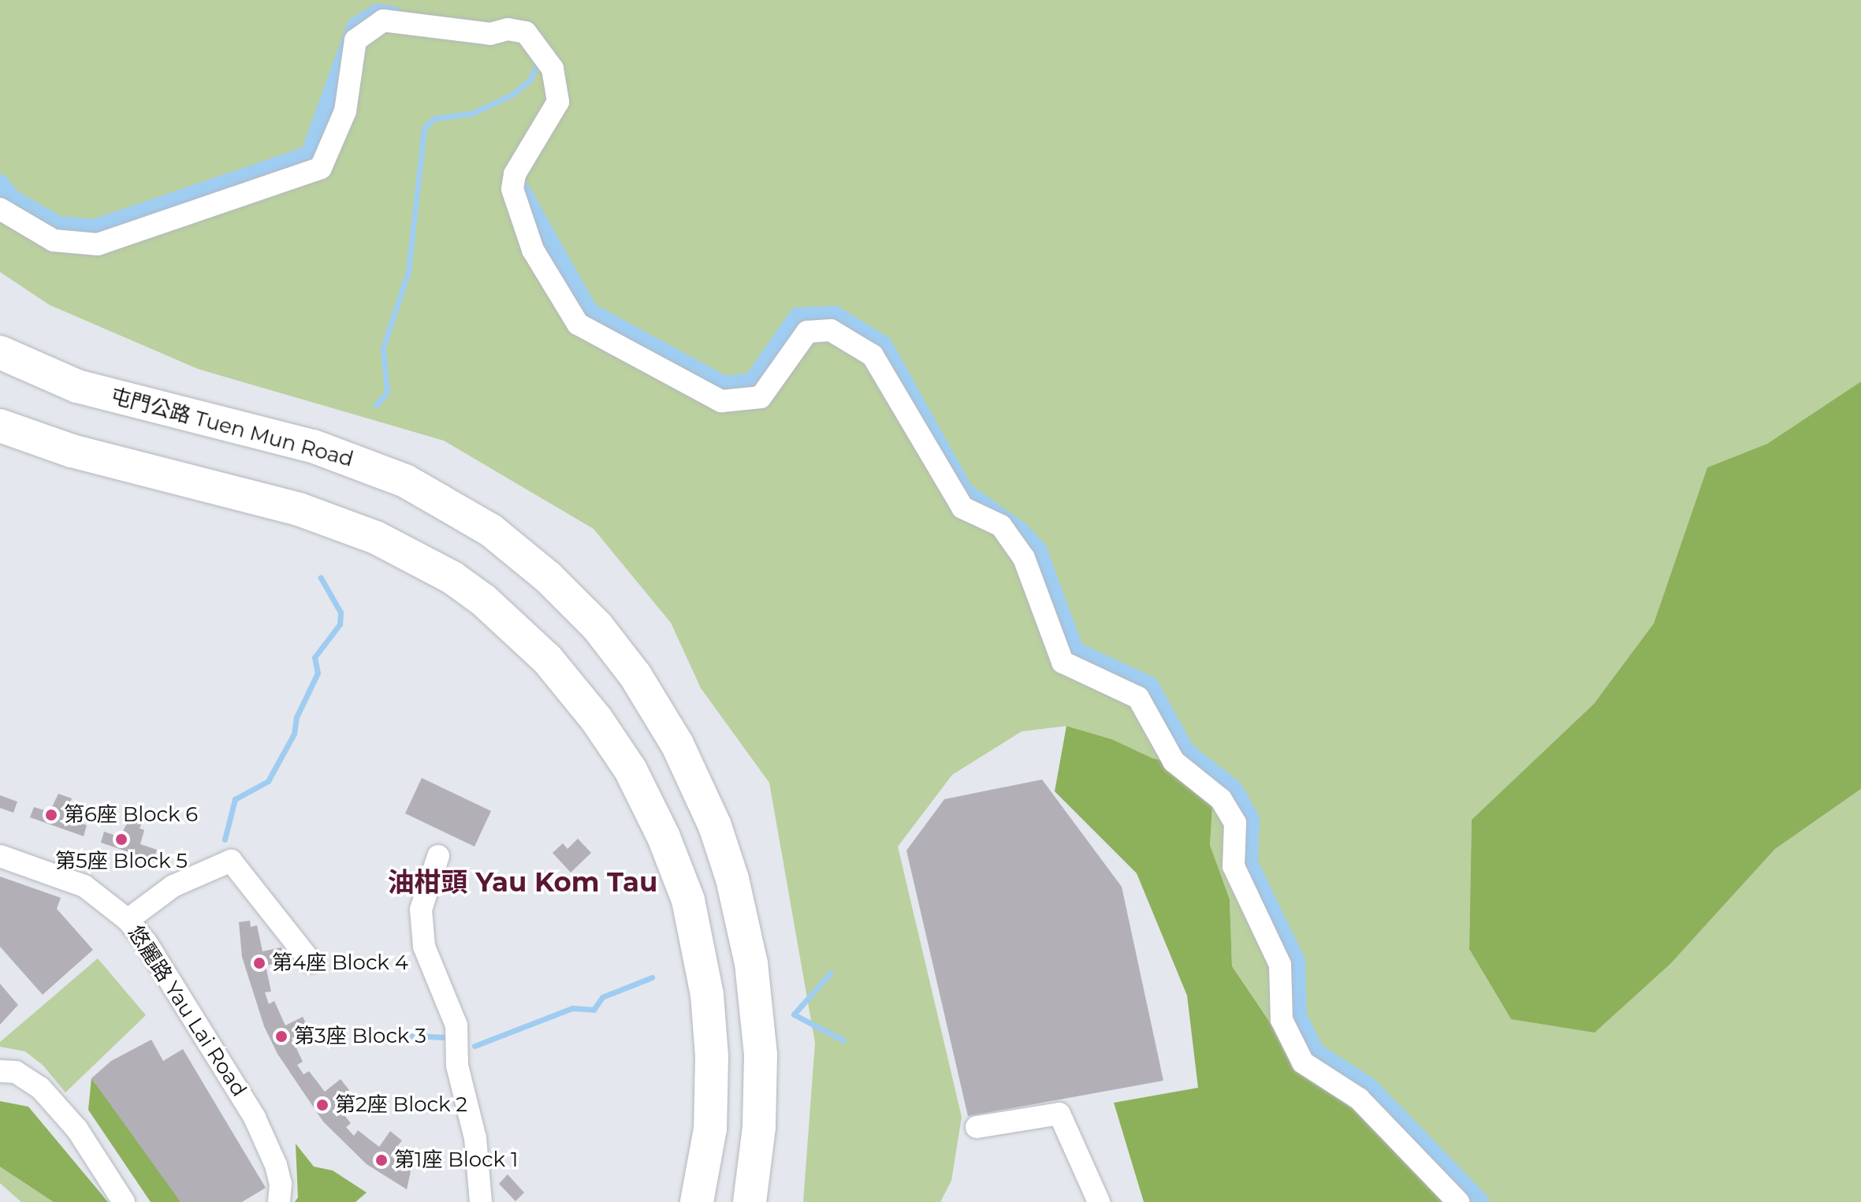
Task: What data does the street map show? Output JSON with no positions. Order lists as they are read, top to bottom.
{
  "streets": {
    "highway": ["屯門公路 Tuen Mun Road"],
    "street": ["悠麗路 Yau Lai Road"]
  },
  "districts": ["油柑頭 Yau Kom Tau"],
  "places": [
    "第6座 Block 6",
    "第5座 Block 5",
    "第4座 Block 4",
    "第3座 Block 3",
    "第2座 Block 2",
    "第1座 Block 1"
  ]
}
